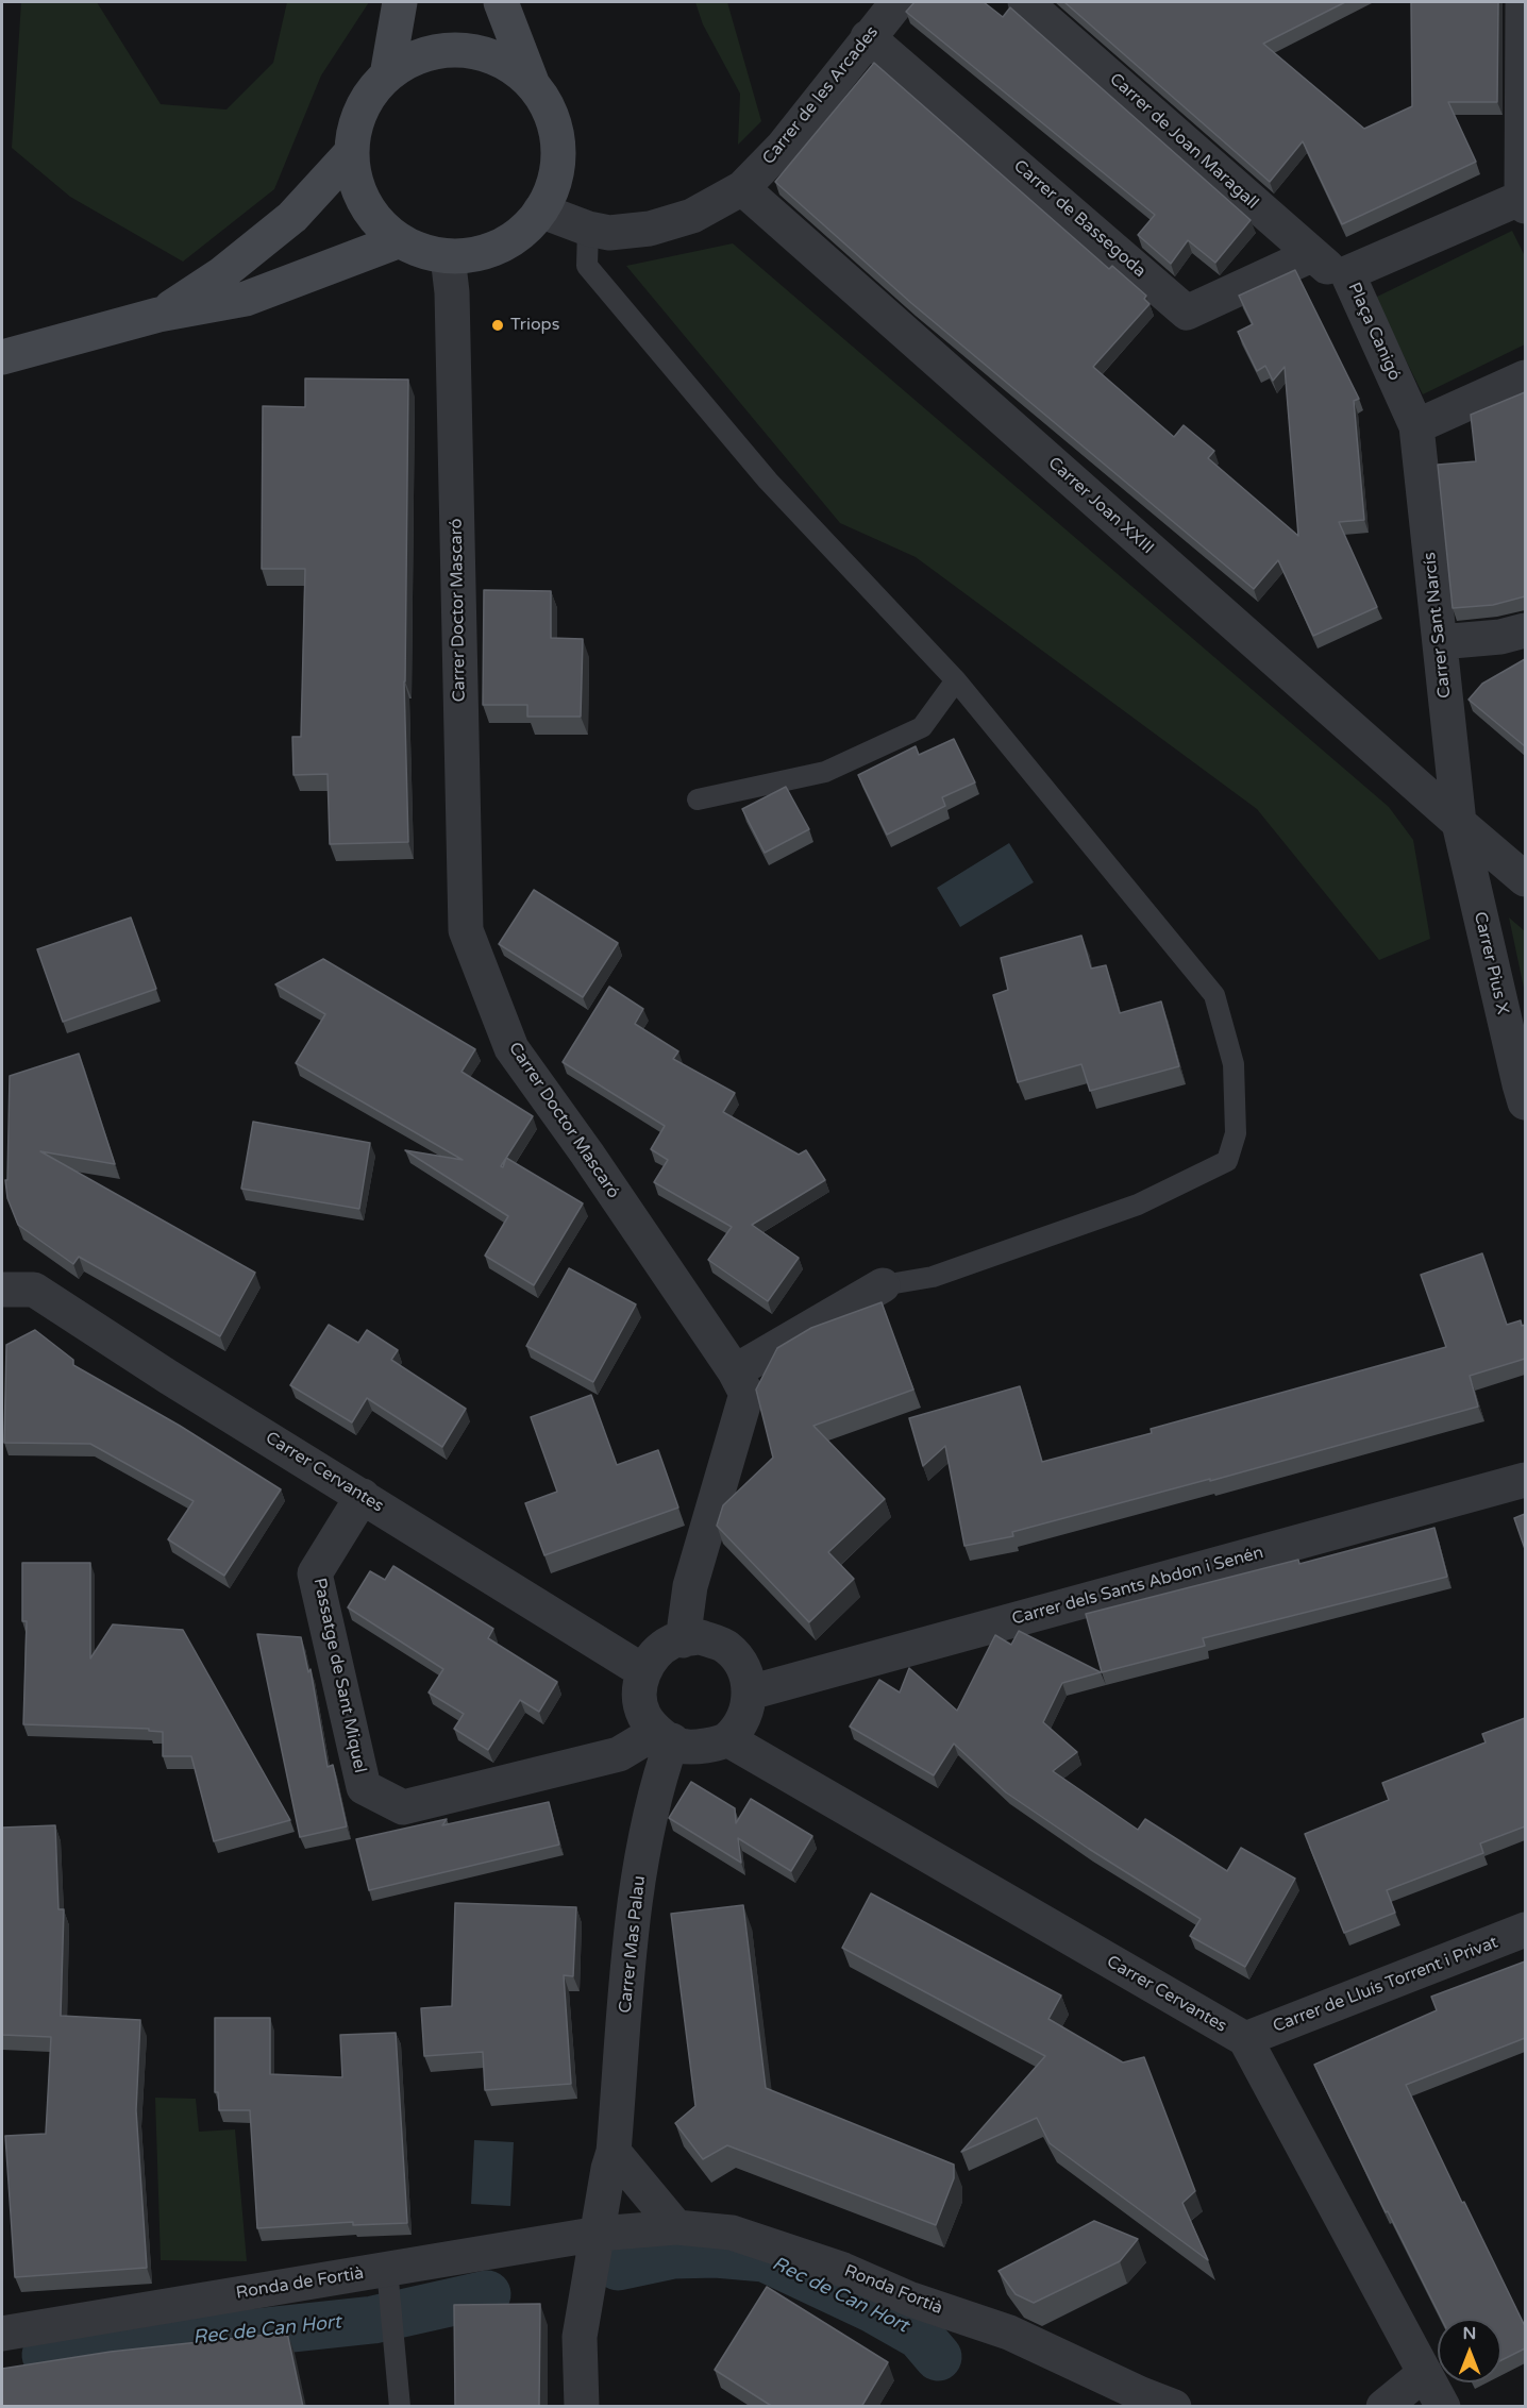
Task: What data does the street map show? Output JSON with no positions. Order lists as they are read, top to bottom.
{
  "streets": {
    "street": [
      "Carrer de les Arcades",
      "Carrer de Joan Maragall",
      "Carrer de Bassegoda",
      "Plaça Canigó",
      "Carrer Joan XXIII",
      "Carrer Doctor Mascaró",
      "Carrer Sant Narcís",
      "Carrer Pius X",
      "Carrer Cervantes",
      "Carrer dels Sants Abdon i Senén",
      "Passatge de Sant Miquel",
      "Carrer Mas Palau",
      "Carrer de Lluís Torrent i Privat",
      "Ronda de Fortià",
      "Ronda Fortià"
    ]
  },
  "crossings": [
    ["Carrer de les Arcades", "Carrer de Bassegoda"],
    ["Carrer de les Arcades", "Carrer Joan XXIII"],
    ["Carrer de les Arcades", "Carrer Doctor Mascaró"],
    ["Carrer de Joan Maragall", "Carrer de Bassegoda"],
    ["Carrer de Joan Maragall", "Plaça Canigó"],
    ["Plaça Canigó", "Carrer Sant Narcís"],
    ["Carrer Joan XXIII", "Carrer Sant Narcís"],
    ["Carrer Joan XXIII", "Carrer Pius X"],
    ["Carrer Doctor Mascaró", "Carrer Cervantes"],
    ["Carrer Doctor Mascaró", "Carrer dels Sants Abdon i Senén"],
    ["Carrer Doctor Mascaró", "Passatge de Sant Miquel"],
    ["Carrer Doctor Mascaró", "Carrer Mas Palau"],
    ["Carrer Sant Narcís", "Carrer Pius X"],
    ["Carrer Cervantes", "Carrer dels Sants Abdon i Senén"],
    ["Carrer Cervantes", "Passatge de Sant Miquel"],
    ["Carrer Cervantes", "Carrer Mas Palau"],
    ["Carrer Cervantes", "Carrer de Lluís Torrent i Privat"],
    ["Carrer dels Sants Abdon i Senén", "Passatge de Sant Miquel"],
    ["Carrer dels Sants Abdon i Senén", "Carrer Mas Palau"],
    ["Passatge de Sant Miquel", "Carrer Mas Palau"],
    ["Carrer Mas Palau", "Ronda de Fortià"],
    ["Carrer Mas Palau", "Ronda Fortià"],
    ["Ronda de Fortià", "Ronda Fortià"]
  ],
  "water": ["Rec de Can Hort"],
  "places": ["Triops"],
  "north": "top"
}
